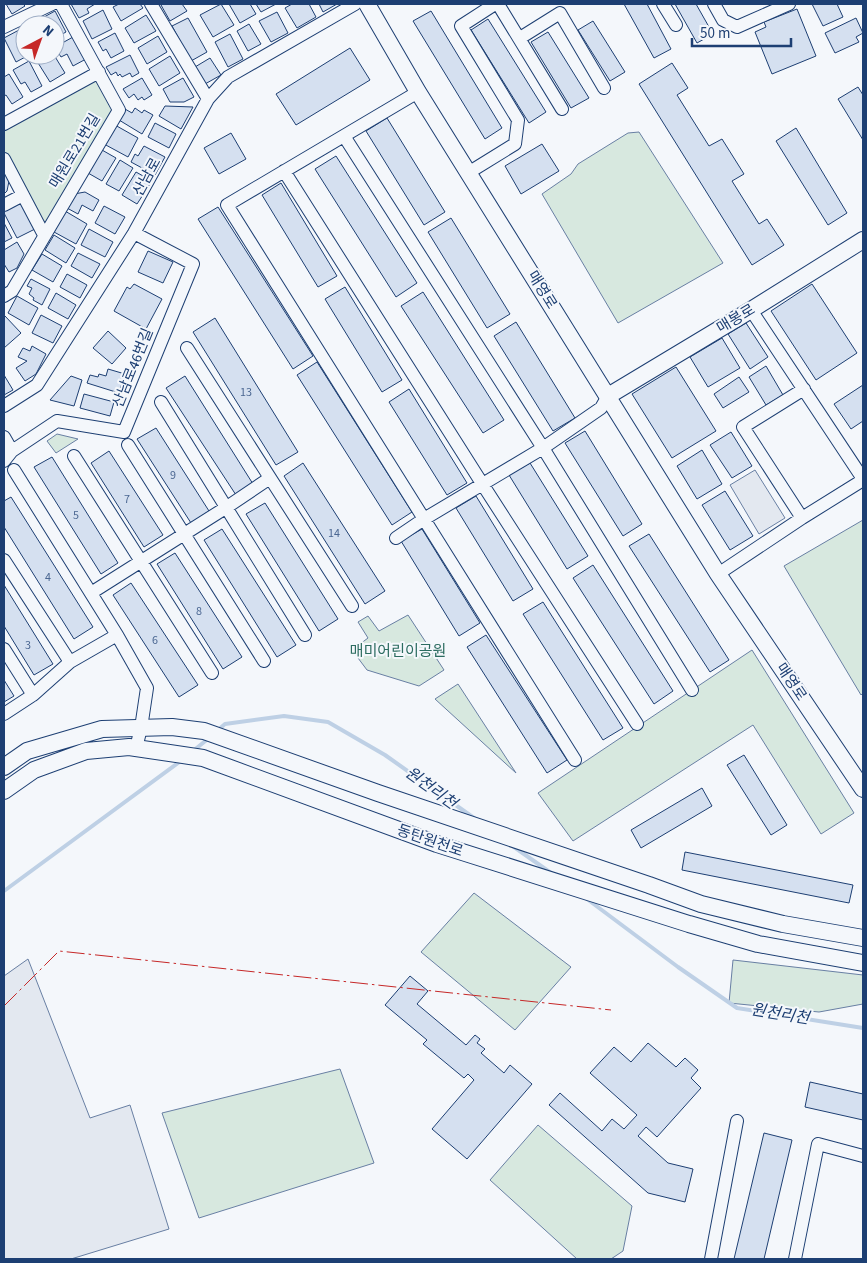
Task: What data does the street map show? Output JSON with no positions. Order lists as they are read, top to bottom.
{
  "streets": {
    "main road": ["매영로", "매봉로", "동탄원천로"],
    "street": ["매원로21번길", "산남로", "산남로46번길"]
  },
  "crossings": [
    ["산남로", "산남로46번길"],
    ["매영로", "매봉로"]
  ],
  "water": ["원천리천"],
  "parks": ["매미어린이공원"],
  "house_numbers": [
    "13",
    "9",
    "7",
    "5",
    "14",
    "4",
    "8",
    "6",
    "3"
  ],
  "scale_bar": "50 m",
  "north": "top right"
}
